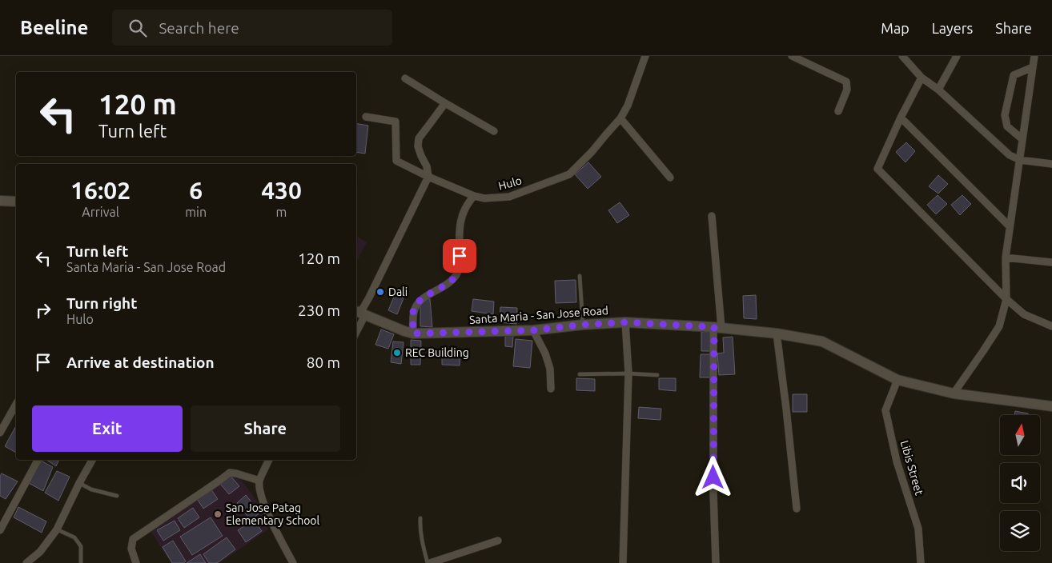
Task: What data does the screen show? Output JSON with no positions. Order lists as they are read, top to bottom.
{
  "streets": {
    "main road": ["Santa Maria - San Jose Road"],
    "street": ["Hulo", "Libis Street"]
  },
  "crossings": [
    ["Santa Maria - San Jose Road", "Libis Street"]
  ],
  "places": ["Dali", "REC Building", "San Jose Patag Elementary School"],
  "north": "top",
  "page": {
    "header": "Beeline",
    "search": "Search here",
    "nav": ["Map", "Layers", "Share"],
    "turn": ["120 m", "Turn left"],
    "eta": [
      "16:02",
      "Arrival",
      "6",
      "min",
      "430",
      "m"
    ],
    "list": [
      {
        "name": "Turn left",
        "note": "Santa Maria - San Jose Road",
        "value": "120 m"
      },
      {
        "name": "Turn right",
        "note": "Hulo",
        "value": "230 m"
      },
      {
        "name": "Arrive at destination",
        "value": "80 m"
      }
    ],
    "buttons": ["Exit", "Share"]
  }
}
